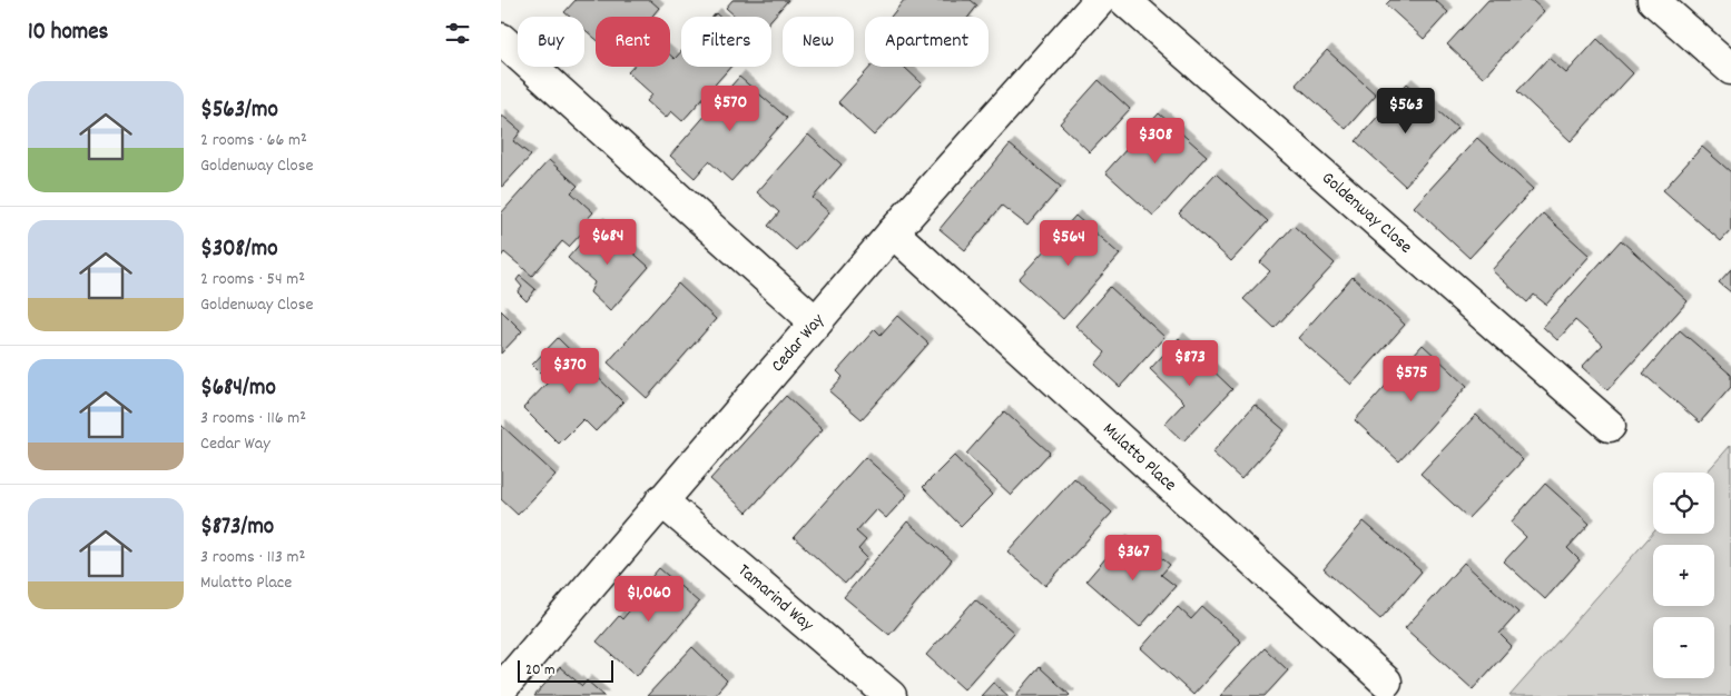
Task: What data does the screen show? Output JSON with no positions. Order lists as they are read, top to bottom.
{
  "streets": {
    "street": [
      "Goldenway Close",
      "Cedar Way",
      "Mulatto Place",
      "Tamarind Way"
    ]
  },
  "crossings": [
    ["Cedar Way", "Mulatto Place"],
    ["Cedar Way", "Tamarind Way"]
  ],
  "scale_bar": "20 m",
  "page": {
    "heading": "10 homes",
    "chip": [
      "Buy",
      "Rent",
      "Filters",
      "New",
      "Apartment"
    ],
    "list": [
      {
        "name": "$563/mo",
        "note": "2 rooms · 66 m² · Goldenway Close"
      },
      {
        "name": "$308/mo",
        "note": "2 rooms · 54 m² · Goldenway Close"
      },
      {
        "name": "$684/mo",
        "note": "3 rooms · 116 m² · Cedar Way"
      },
      {
        "name": "$873/mo",
        "note": "3 rooms · 113 m² · Mulatto Place"
      }
    ],
    "price": [
      "$570",
      "$563",
      "$308",
      "$684",
      "$564",
      "$873",
      "$370",
      "$575",
      "$367",
      "$1,060"
    ],
    "map_buttons": ["+", "−"],
    "scale": "20 m"
  }
}
